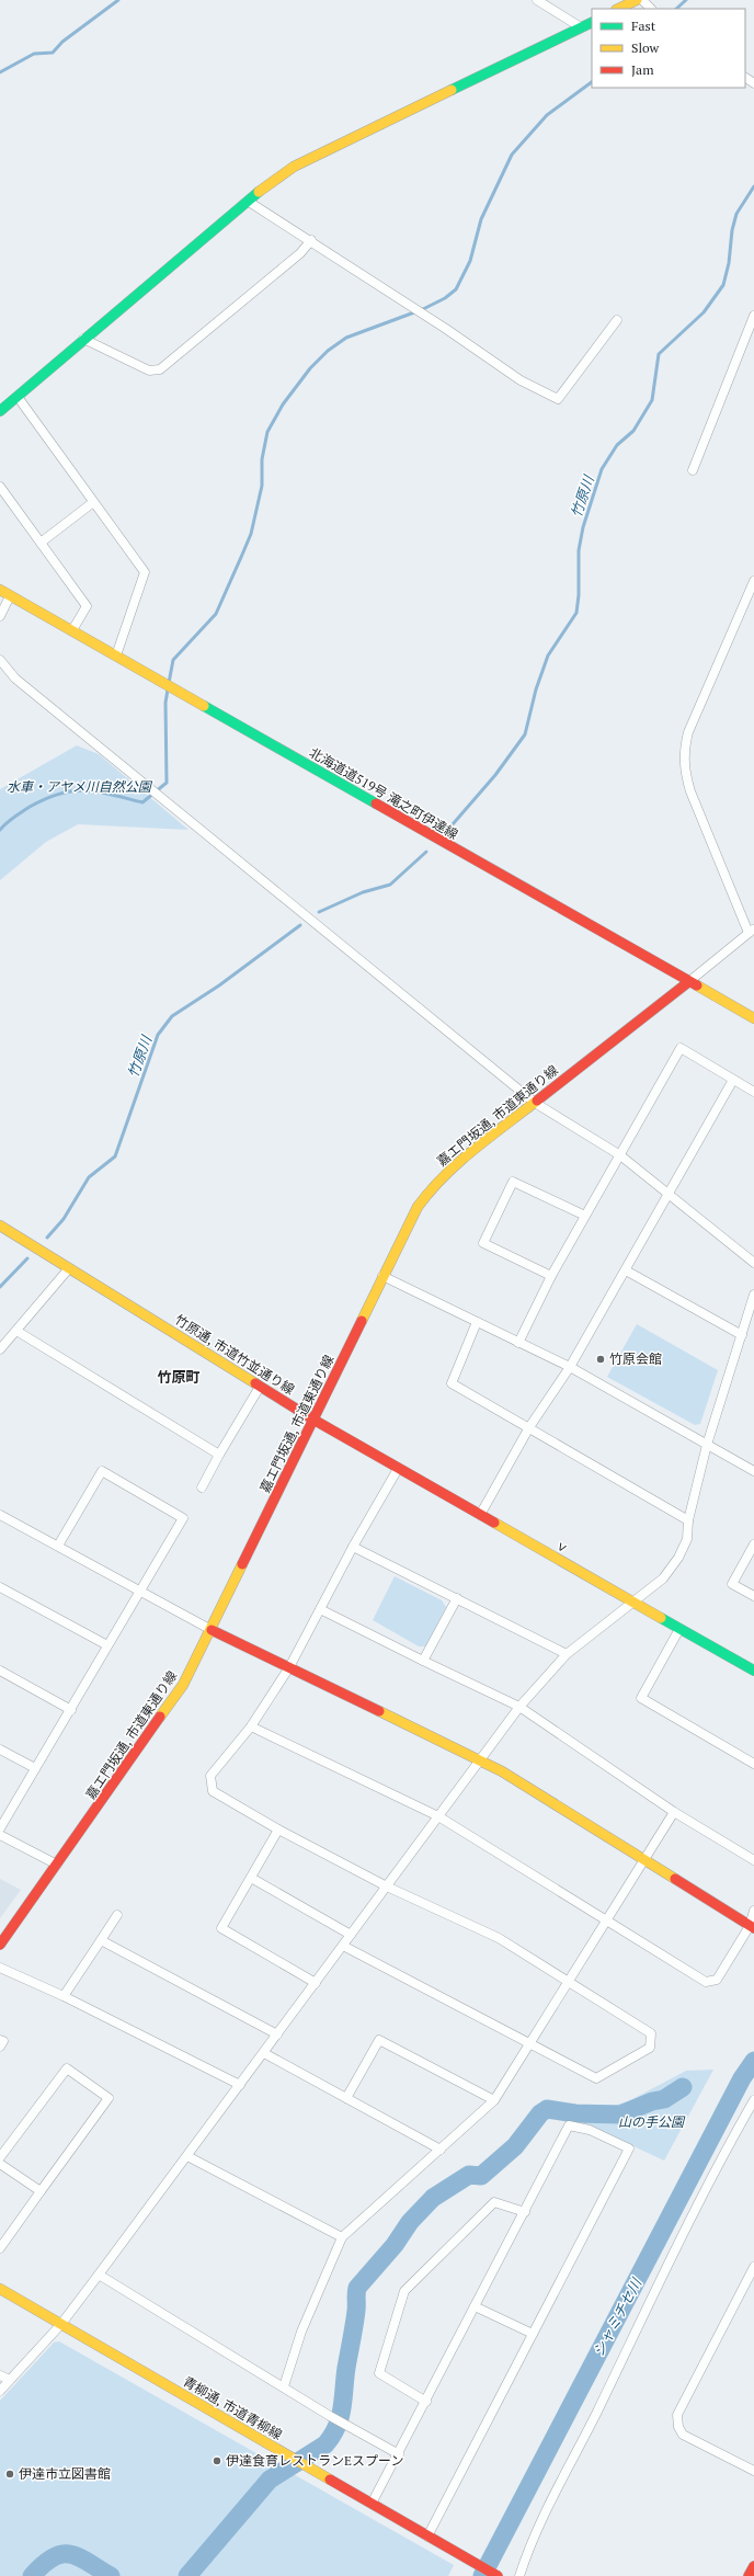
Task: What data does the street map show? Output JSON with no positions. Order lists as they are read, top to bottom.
{
  "streets": {
    "street": [
      "北海道道519号 滝之町伊達線",
      "嘉エ門坂通, 市道東通り線",
      "竹原通, 市道竹並通り線",
      "ｖ",
      "青柳通, 市道青柳線"
    ]
  },
  "crossings": [
    ["北海道道519号 滝之町伊達線", "嘉エ門坂通, 市道東通り線"],
    ["嘉エ門坂通, 市道東通り線", "竹原通, 市道竹並通り線"],
    ["竹原通, 市道竹並通り線", "ｖ"]
  ],
  "districts": ["竹原町"],
  "water": ["竹原川", "シャミチセ川"],
  "parks": ["水車・アヤメ川自然公園", "山の手公園"],
  "places": ["竹原会館", "伊達食育レストランEスプーン", "伊達市立図書館"],
  "legend": ["Fast", "Slow", "Jam"]
}
